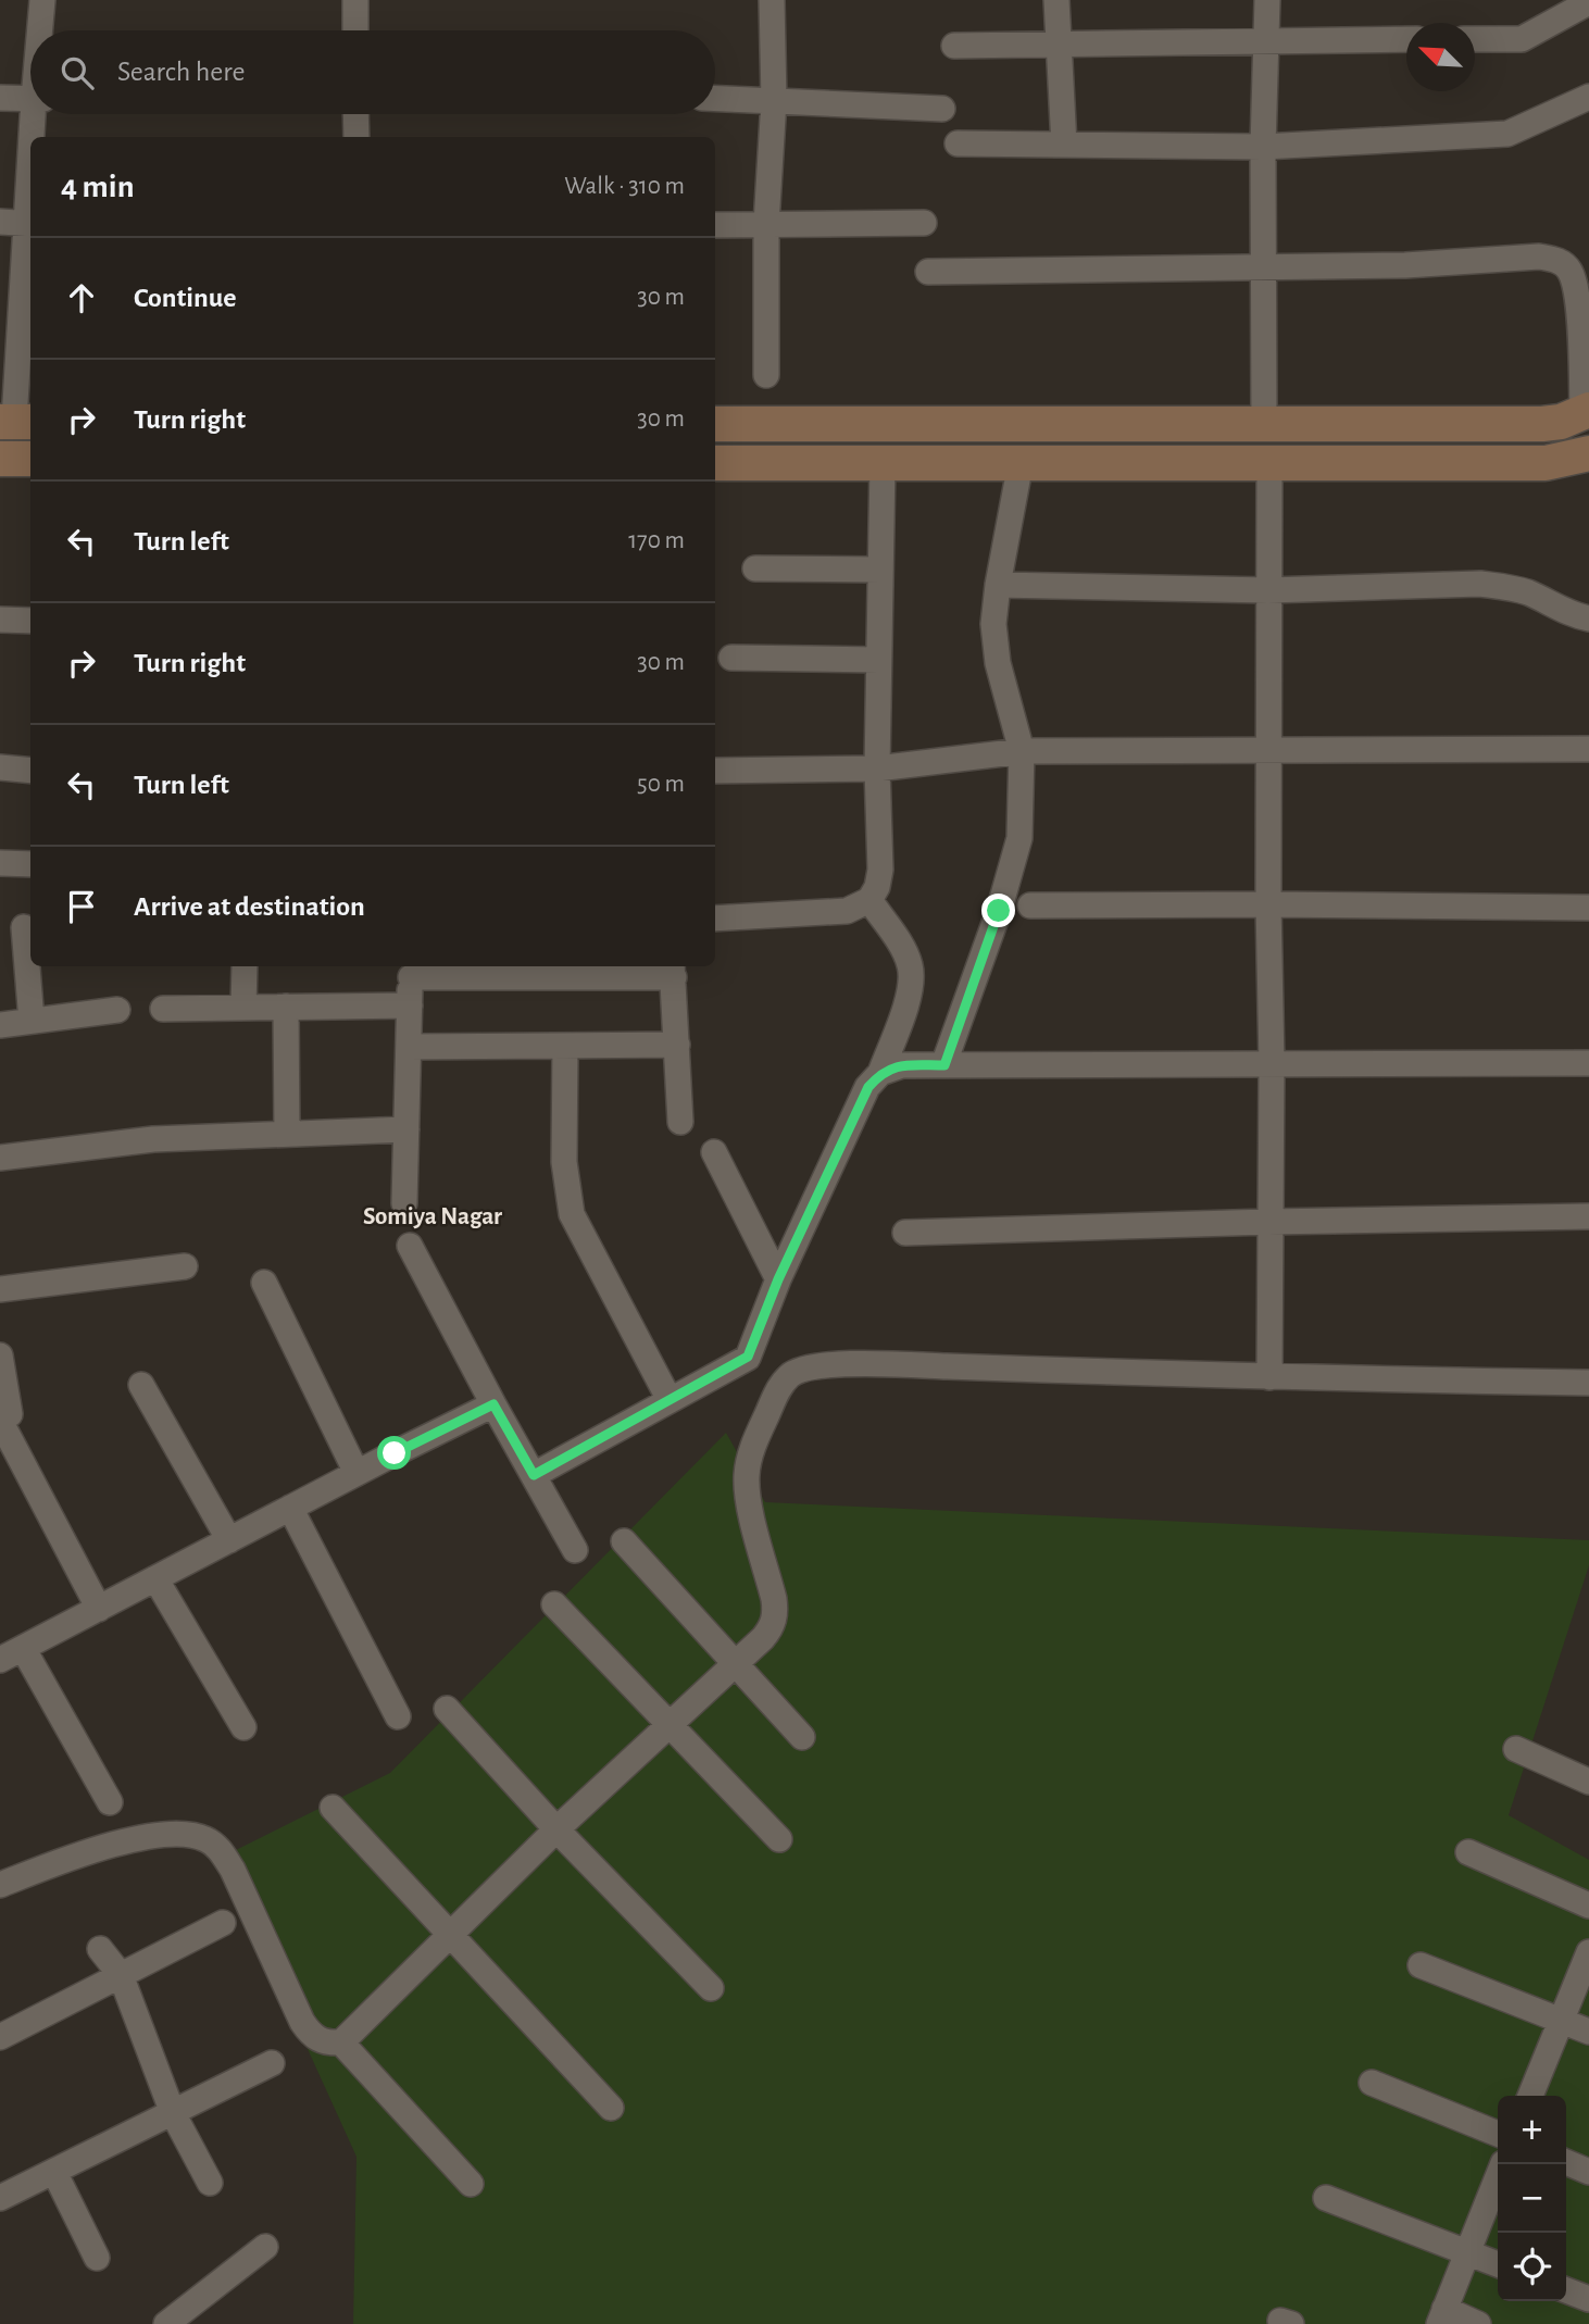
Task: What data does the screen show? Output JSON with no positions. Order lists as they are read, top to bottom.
{
  "districts": ["Somiya Nagar"],
  "north": "top left",
  "page": {
    "search": "Search here",
    "heading": ["4 min", "Walk · 310 m"],
    "list": [
      ["Continue", "30 m"],
      ["Turn right", "30 m"],
      ["Turn left", "170 m"],
      ["Turn right", "30 m"],
      ["Turn left", "50 m"],
      "Arrive at destination"
    ],
    "map_buttons": ["+", "−"]
  }
}
